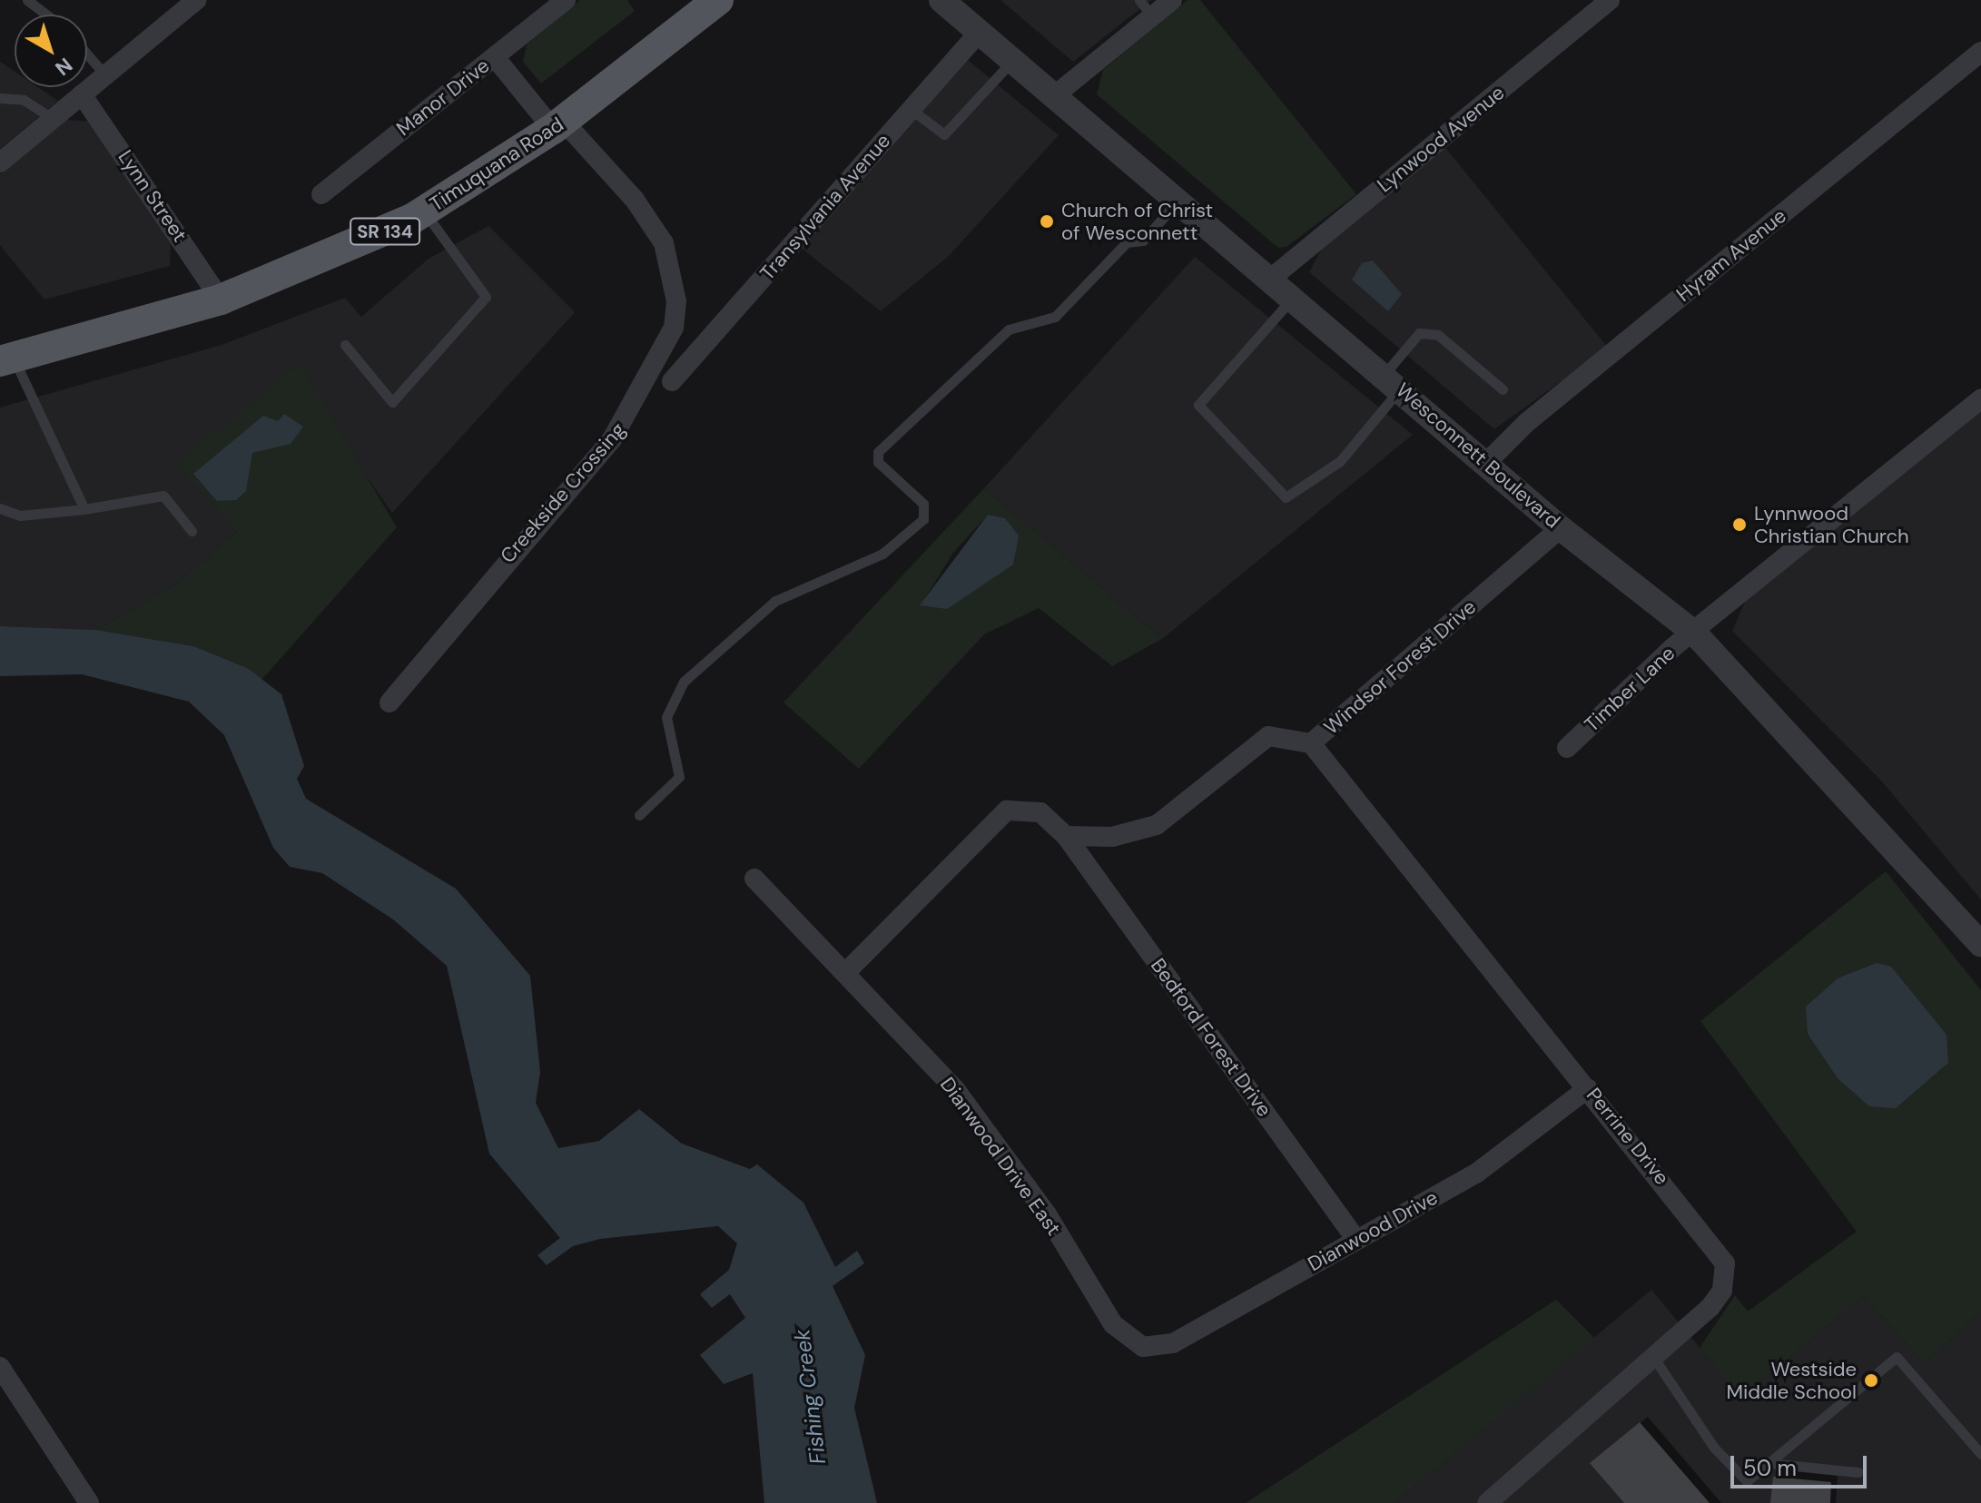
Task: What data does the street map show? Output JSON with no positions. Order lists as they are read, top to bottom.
{
  "streets": {
    "main road": ["Timuquana Road", "SR 134"],
    "street": [
      "Manor Drive",
      "Lynwood Avenue",
      "Lynn Street",
      "Transylvania Avenue",
      "Hyram Avenue",
      "Wesconnett Boulevard",
      "Creekside Crossing",
      "Windsor Forest Drive",
      "Timber Lane",
      "Bedford Forest Drive",
      "Perrine Drive",
      "Dianwood Drive East",
      "Dianwood Drive"
    ]
  },
  "crossings": [
    ["Manor Drive", "Creekside Crossing"],
    ["Lynwood Avenue", "Wesconnett Boulevard"],
    ["Timuquana Road", "Lynn Street"],
    ["Timuquana Road", "Creekside Crossing"],
    ["Transylvania Avenue", "Wesconnett Boulevard"],
    ["Hyram Avenue", "Wesconnett Boulevard"],
    ["Wesconnett Boulevard", "Windsor Forest Drive"],
    ["Wesconnett Boulevard", "Timber Lane"],
    ["Windsor Forest Drive", "Bedford Forest Drive"],
    ["Windsor Forest Drive", "Perrine Drive"],
    ["Bedford Forest Drive", "Dianwood Drive"],
    ["Perrine Drive", "Dianwood Drive"],
    ["Dianwood Drive East", "Dianwood Drive"]
  ],
  "water": ["Fishing Creek"],
  "places": ["Church of Christ of Wesconnett", "Lynnwood Christian Church", "Westside Middle School"],
  "scale_bar": "50 m",
  "north": "bottom right"
}
